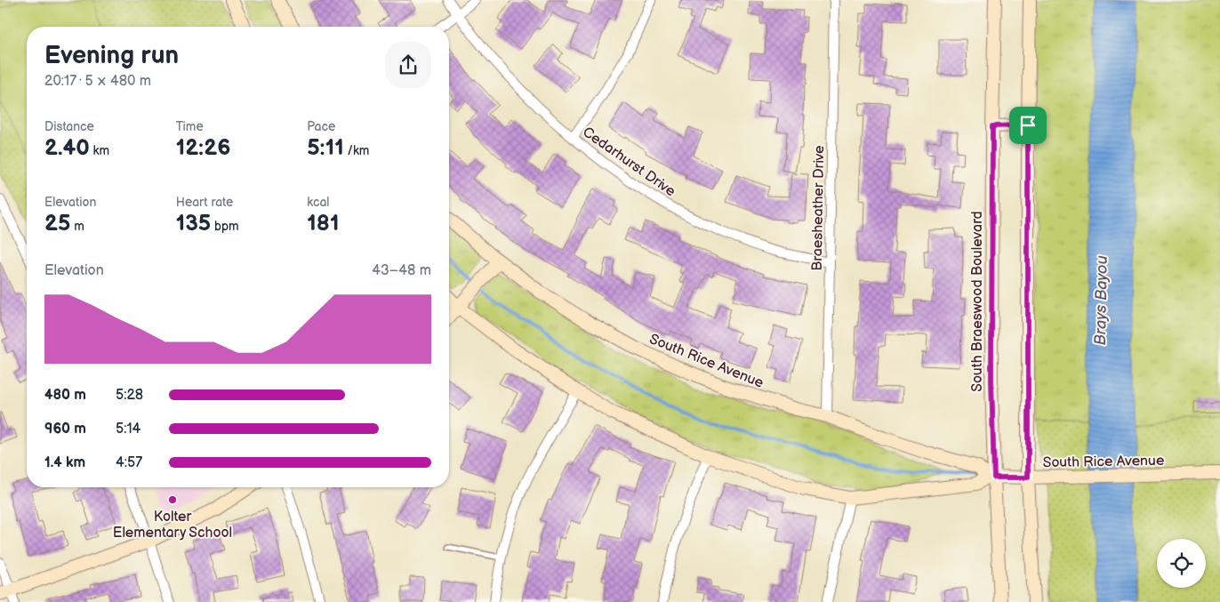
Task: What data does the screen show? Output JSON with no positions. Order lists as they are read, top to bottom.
{
  "streets": {
    "street": [
      "Cedarhurst Drive",
      "Braesheather Drive",
      "South Braeswood Boulevard",
      "South Rice Avenue"
    ]
  },
  "crossings": [
    ["Cedarhurst Drive", "Braesheather Drive"],
    ["Braesheather Drive", "South Rice Avenue"],
    ["South Braeswood Boulevard", "South Rice Avenue"]
  ],
  "water": ["Brays Bayou"],
  "places": ["Kolter Elementary School"],
  "page": {
    "heading": ["Evening run", "20:17 · 5 × 480 m"],
    "stats": [
      ["Distance", "2.40 km"],
      ["Time", "12:26"],
      ["Pace", "5:11 /km"],
      ["Elevation", "25 m"],
      ["Heart rate", "135 bpm"],
      ["kcal", "181"]
    ],
    "chart": ["Elevation", "43–48 m"],
    "list": [
      {
        "name": "480 m",
        "note": "5:28"
      },
      {
        "name": "960 m",
        "note": "5:14"
      },
      {
        "name": "1.4 km",
        "note": "4:57"
      }
    ]
  }
}
